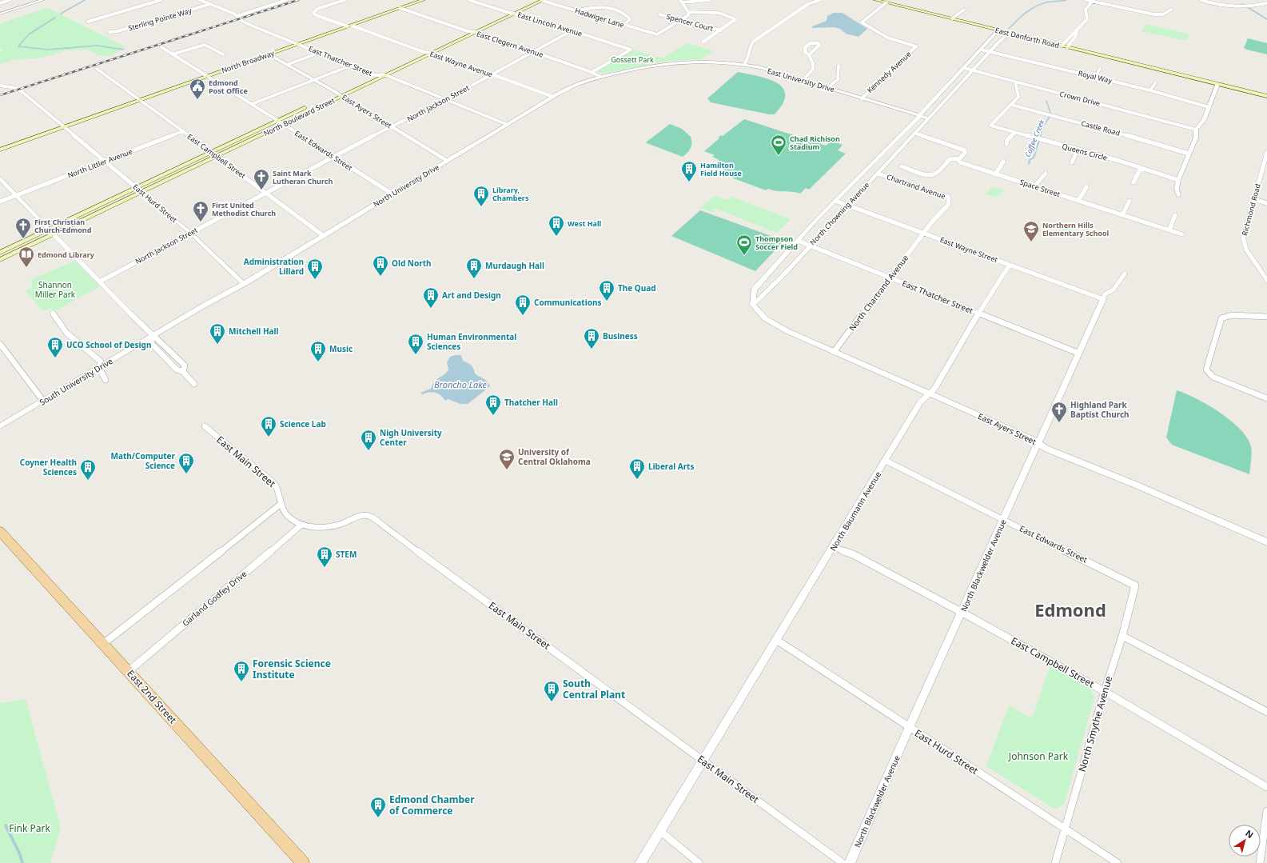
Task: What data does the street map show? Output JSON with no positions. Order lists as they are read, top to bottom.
{
  "streets": {
    "main road": [
      "East Danforth Road",
      "North Broadway",
      "North Boulevard Street",
      "East 2nd Street"
    ],
    "street": [
      "Hadwiger Lane",
      "Sterling Pointe Way",
      "Spencer Court",
      "East Lincoln Avenue",
      "East Clegern Avenue",
      "East Thatcher Street",
      "East Wayne Avenue",
      "Kennedy Avenue",
      "Royal Way",
      "East University Drive",
      "Crown Drive",
      "North Jackson Street",
      "East Ayers Street",
      "Castle Road",
      "East Edwards Street",
      "Queens Circle",
      "East Campbell Street",
      "North Littler Avenue",
      "North University Drive",
      "Chartrand Avenue",
      "Space Street",
      "East Hurd Street",
      "Richmond Road",
      "North Chowning Avenue",
      "East Wayne Street",
      "North Chartrand Avenue",
      "South University Drive",
      "East Main Street",
      "North Baumann Avenue",
      "North Blackwelder Avenue",
      "Garland Godfey Drive",
      "North Smythe Avenue"
    ]
  },
  "crossings": [
    ["Hadwiger Lane", "Spencer Court"],
    ["Hadwiger Lane", "North Boulevard Street"],
    ["Sterling Pointe Way", "East Thatcher Street"],
    ["East Lincoln Avenue", "East Clegern Avenue"],
    ["East Lincoln Avenue", "North Jackson Street"],
    ["East Lincoln Avenue", "North Boulevard Street"],
    ["East Danforth Road", "Kennedy Avenue"],
    ["East Danforth Road", "North Chowning Avenue"],
    ["East Clegern Avenue", "North Broadway"],
    ["East Clegern Avenue", "North Jackson Street"],
    ["East Clegern Avenue", "North Boulevard Street"],
    ["East Clegern Avenue", "North University Drive"],
    ["East Thatcher Street", "North Broadway"],
    ["East Thatcher Street", "North Boulevard Street"],
    ["East Thatcher Street", "North Chowning Avenue"],
    ["East Thatcher Street", "North Chartrand Avenue"],
    ["East Thatcher Street", "North Baumann Avenue"],
    ["East Thatcher Street", "North Blackwelder Avenue"],
    ["North Broadway", "East Wayne Avenue"],
    ["North Broadway", "East Ayers Street"],
    ["North Broadway", "East Edwards Street"],
    ["North Broadway", "East Campbell Street"],
    ["North Broadway", "East Hurd Street"],
    ["East Wayne Avenue", "North Jackson Street"],
    ["East Wayne Avenue", "North Boulevard Street"],
    ["East Wayne Avenue", "North University Drive"],
    ["Kennedy Avenue", "East University Drive"],
    ["Royal Way", "North Chowning Avenue"],
    ["East University Drive", "North University Drive"],
    ["East University Drive", "North Chowning Avenue"],
    ["Crown Drive", "North Chowning Avenue"],
    ["North Jackson Street", "East Ayers Street"],
    ["North Jackson Street", "East Edwards Street"],
    ["North Jackson Street", "East Campbell Street"],
    ["North Jackson Street", "East Hurd Street"],
    ["East Ayers Street", "North Boulevard Street"],
    ["East Ayers Street", "North University Drive"],
    ["East Ayers Street", "North Chowning Avenue"],
    ["East Ayers Street", "North Chartrand Avenue"],
    ["East Ayers Street", "North Baumann Avenue"],
    ["East Ayers Street", "North Blackwelder Avenue"],
    ["North Boulevard Street", "East Edwards Street"],
    ["North Boulevard Street", "East Campbell Street"],
    ["North Boulevard Street", "East Hurd Street"],
    ["Castle Road", "Queens Circle"],
    ["East Edwards Street", "North University Drive"],
    ["East Edwards Street", "North Baumann Avenue"],
    ["East Edwards Street", "North Blackwelder Avenue"],
    ["East Edwards Street", "North Smythe Avenue"],
    ["East Campbell Street", "North Littler Avenue"],
    ["East Campbell Street", "North University Drive"],
    ["East Campbell Street", "North Baumann Avenue"],
    ["East Campbell Street", "North Blackwelder Avenue"],
    ["East Campbell Street", "North Smythe Avenue"],
    ["North Littler Avenue", "East Hurd Street"],
    ["North University Drive", "East Hurd Street"],
    ["North University Drive", "South University Drive"],
    ["Chartrand Avenue", "North Chowning Avenue"],
    ["Chartrand Avenue", "East Wayne Street"],
    ["Chartrand Avenue", "North Chartrand Avenue"],
    ["East Hurd Street", "North Baumann Avenue"],
    ["East Hurd Street", "North Blackwelder Avenue"],
    ["East Hurd Street", "North Smythe Avenue"],
    ["North Chowning Avenue", "East Wayne Street"],
    ["East Wayne Street", "North Chartrand Avenue"],
    ["East Wayne Street", "North Baumann Avenue"],
    ["East Wayne Street", "North Blackwelder Avenue"],
    ["East Main Street", "North Baumann Avenue"],
    ["East Main Street", "Garland Godfey Drive"],
    ["Garland Godfey Drive", "East 2nd Street"]
  ],
  "districts": ["Edmond"],
  "water": ["Coffee Creek", "Broncho Lake"],
  "parks": [
    "Gossett Park",
    "Shannon Miller Park",
    "Johnson Park",
    "Fink Park"
  ],
  "places": {
    "public building": ["Edmond Post Office"],
    "sports": ["Chad Richison Stadium", "Thompson Soccer Field"],
    "building": [
      "Hamilton Field House",
      "Library, Chambers",
      "West Hall",
      "Old North",
      "Murdaugh Hall",
      "Administration Lillard",
      "The Quad",
      "Art and Design",
      "Communications",
      "Mitchell Hall",
      "Business",
      "Human Environmental Sciences",
      "UCO School of Design",
      "Music",
      "Thatcher Hall",
      "Science Lab",
      "Nigh University Center",
      "Math/Computer Science",
      "Liberal Arts",
      "Coyner Health Sciences",
      "STEM",
      "Forensic Science Institute",
      "South Central Plant",
      "Edmond Chamber of Commerce"
    ],
    "church": [
      "Saint Mark Lutheran Church",
      "First United Methodist Church",
      "First Christian Church-Edmond",
      "Highland Park Baptist Church"
    ],
    "school or university": ["Northern Hills Elementary School", "University of Central Oklahoma"],
    "library": ["Edmond Library"]
  },
  "north": "top right"
}
